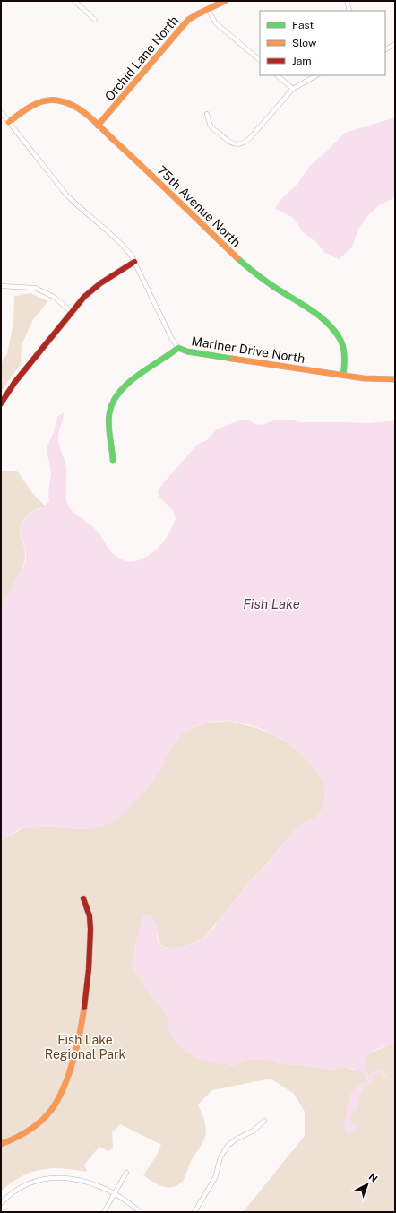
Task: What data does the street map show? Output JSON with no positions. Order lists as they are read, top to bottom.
{
  "streets": {
    "street": ["Orchid Lane North", "75th Avenue North", "Mariner Drive North"]
  },
  "crossings": [
    ["Orchid Lane North", "75th Avenue North"],
    ["75th Avenue North", "Mariner Drive North"]
  ],
  "water": ["Fish Lake"],
  "parks": ["Fish Lake Regional Park"],
  "legend": ["Fast", "Slow", "Jam"],
  "north": "top right"
}
